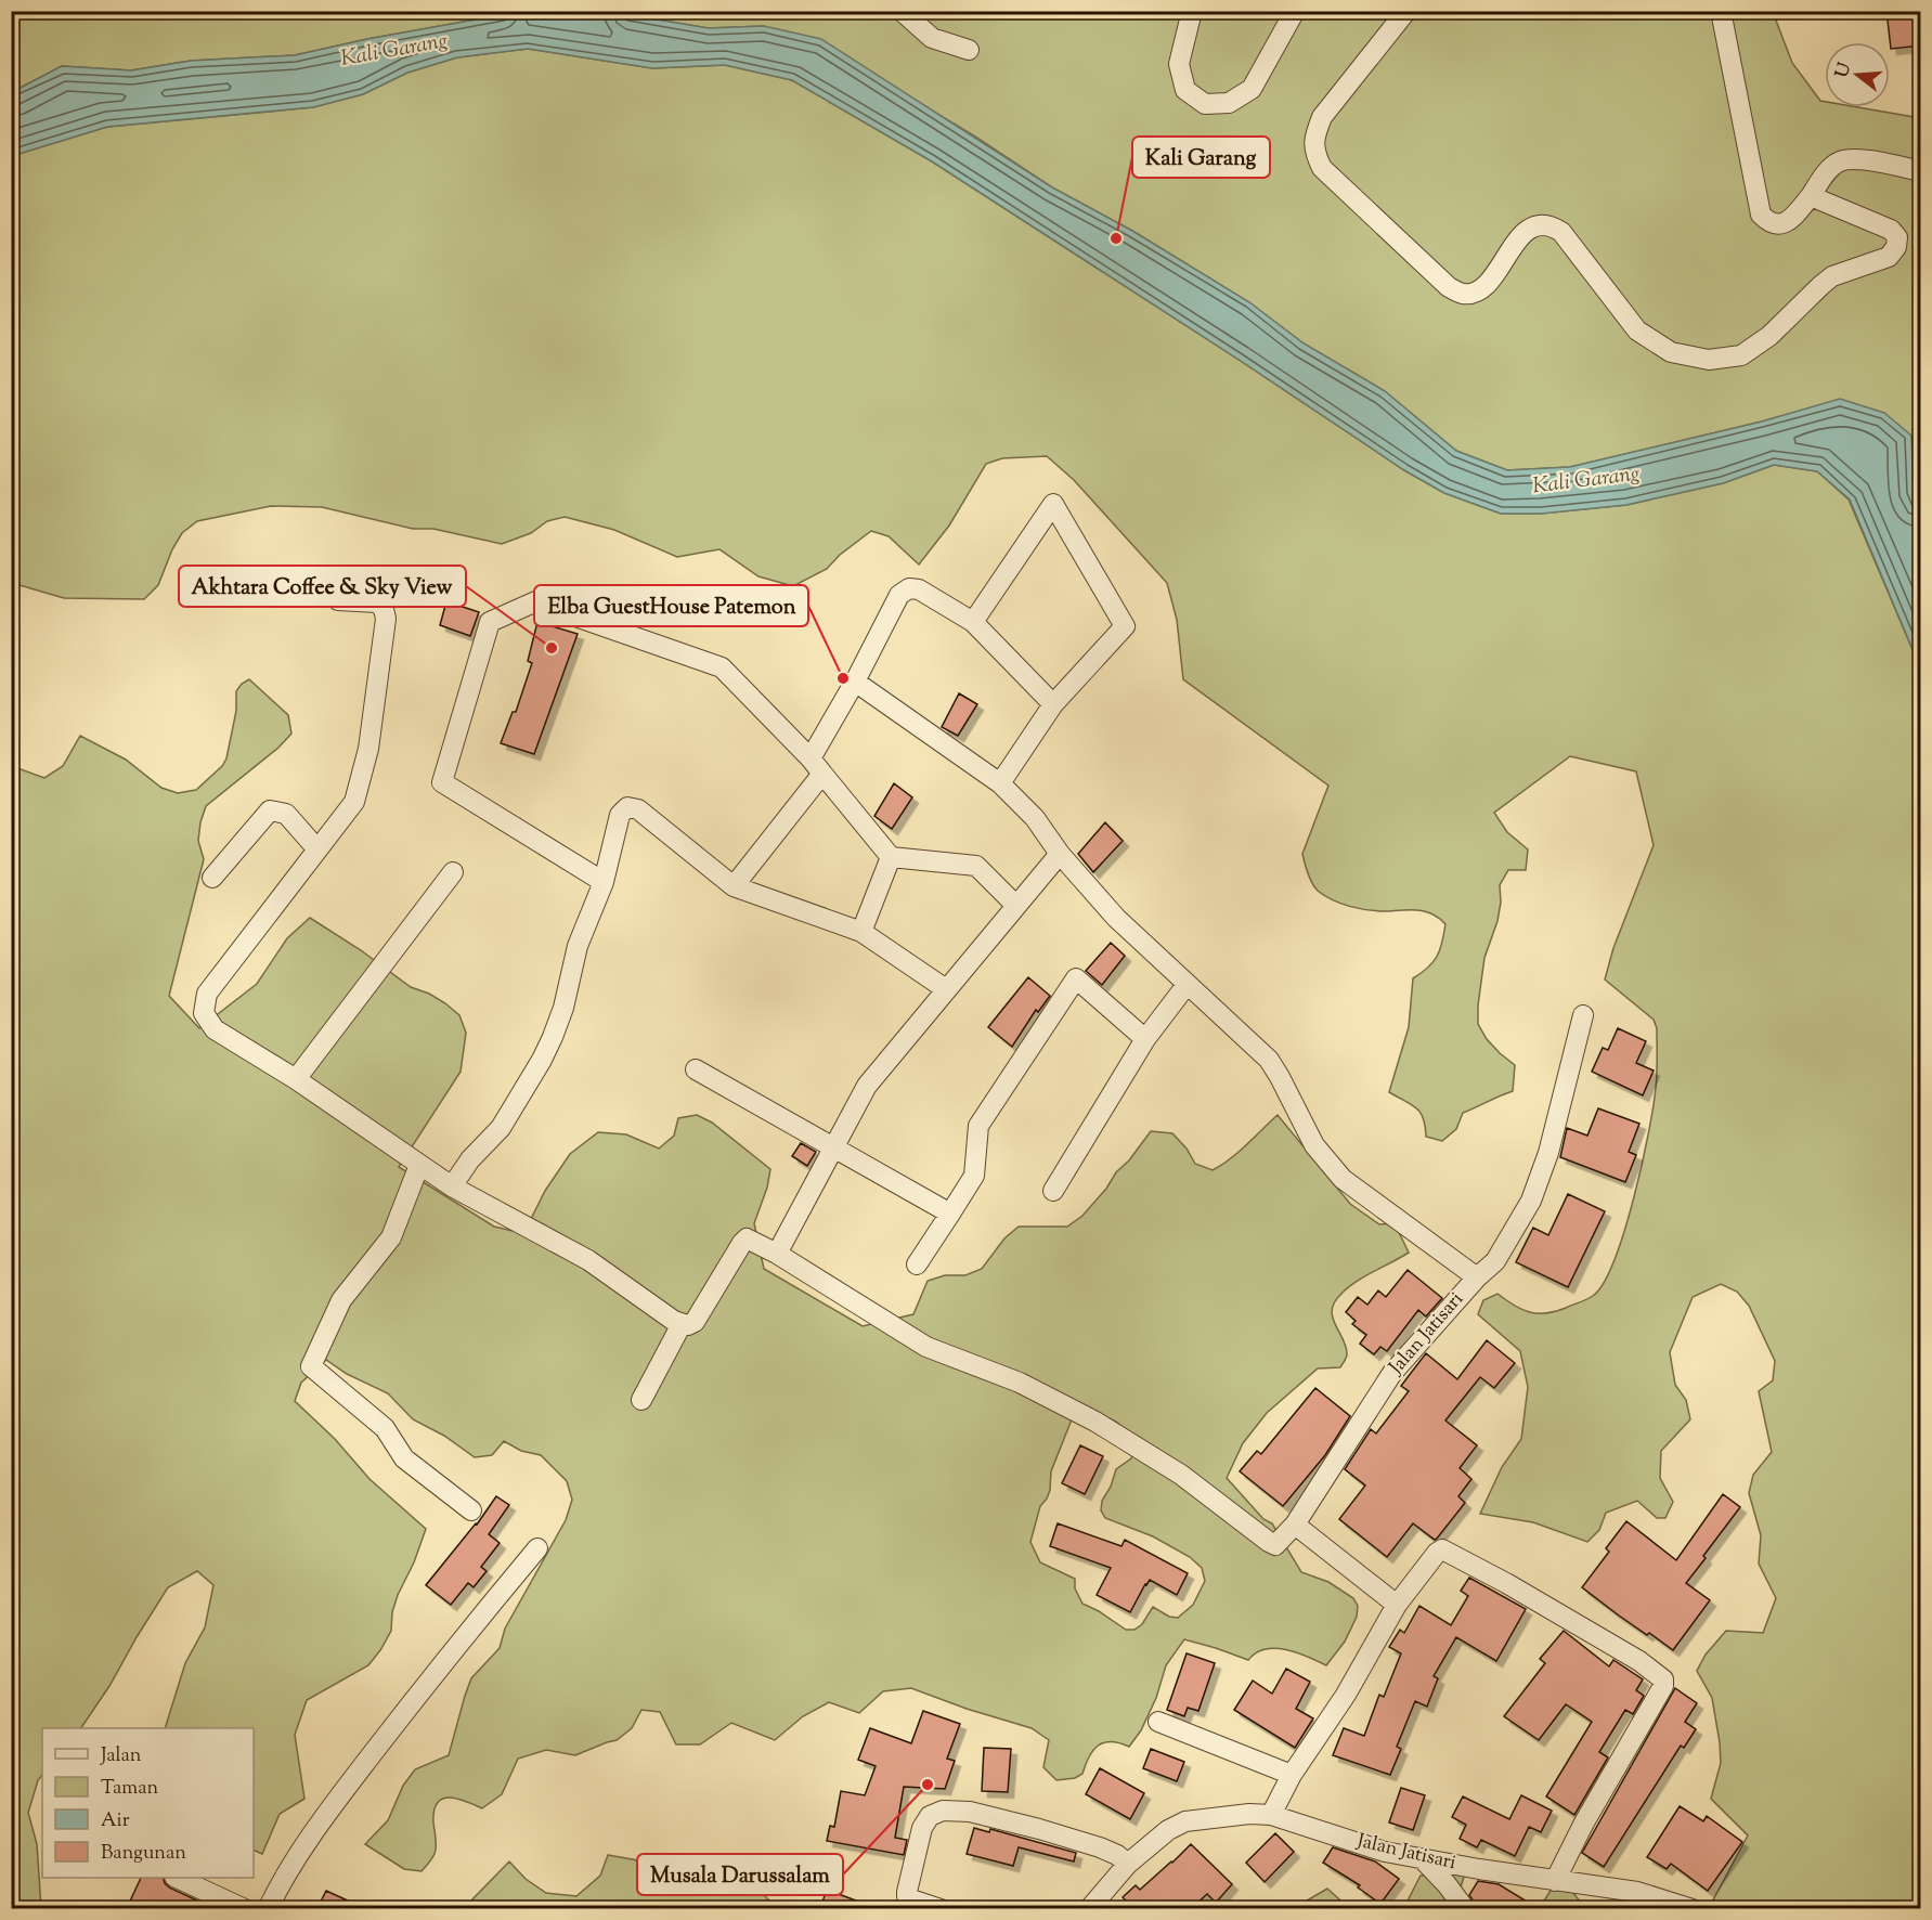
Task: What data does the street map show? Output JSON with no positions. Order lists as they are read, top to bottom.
{
  "streets": {
    "street": ["Jalan Jatisari"]
  },
  "water": ["Kali Garang"],
  "places": [
    "Kali Garang",
    "Akhtara Coffee & Sky View",
    "Elba GuestHouse Patemon",
    "Musala Darussalam"
  ],
  "legend": [
    "Jalan",
    "Taman",
    "Air",
    "Bangunan"
  ],
  "north": "left"
}
